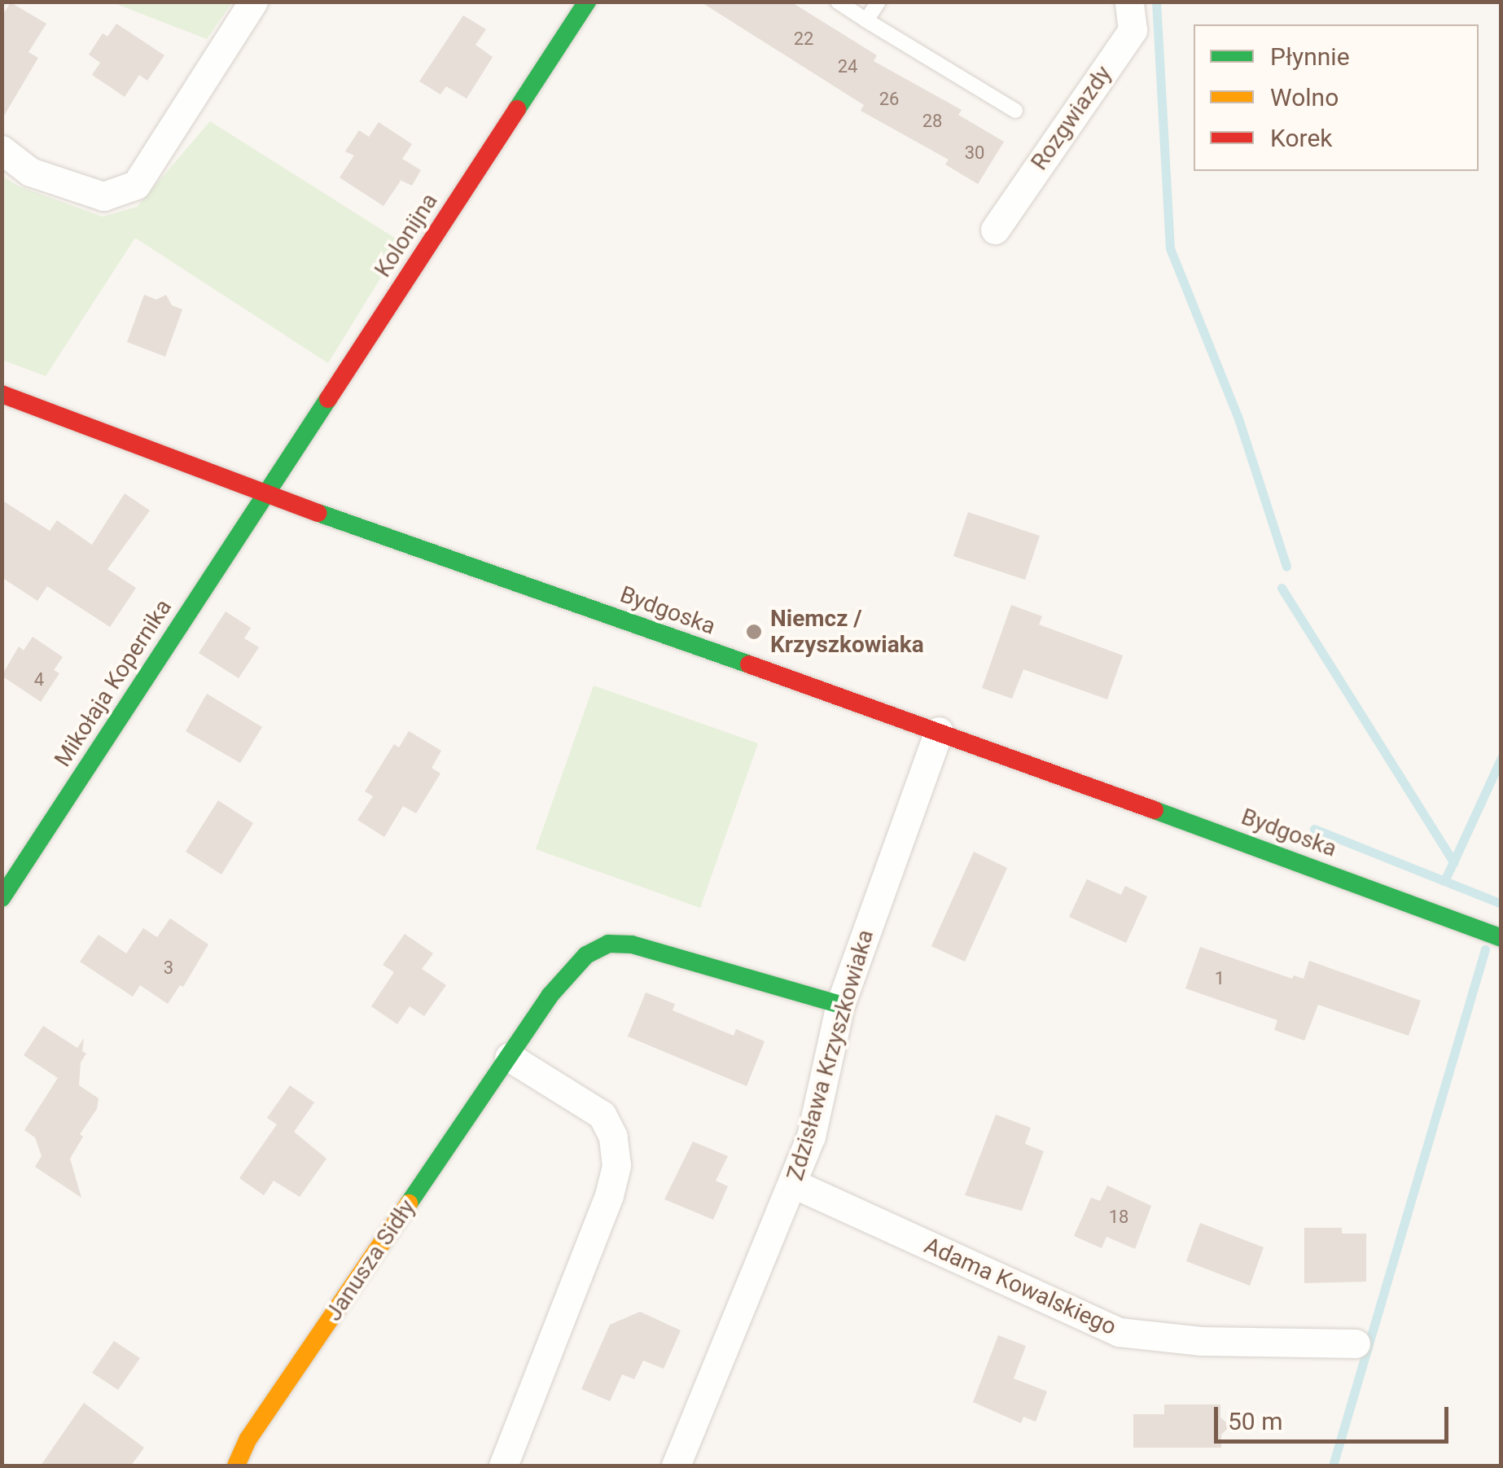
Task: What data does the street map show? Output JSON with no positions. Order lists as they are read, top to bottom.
{
  "streets": {
    "street": [
      "Rozgwiazdy",
      "Kolonijna",
      "Bydgoska",
      "Mikołaja Kopernika",
      "Zdzisława Krzyszkowiaka",
      "Janusza Sidły",
      "Adama Kowalskiego"
    ]
  },
  "crossings": [
    ["Kolonijna", "Bydgoska"],
    ["Kolonijna", "Mikołaja Kopernika"],
    ["Bydgoska", "Mikołaja Kopernika"],
    ["Bydgoska", "Zdzisława Krzyszkowiaka"],
    ["Zdzisława Krzyszkowiaka", "Janusza Sidły"],
    ["Zdzisława Krzyszkowiaka", "Adama Kowalskiego"]
  ],
  "places": ["Niemcz / Krzyszkowiaka"],
  "house_numbers": [
    "22",
    "24",
    "26",
    "28",
    "30",
    "4",
    "3",
    "1",
    "18"
  ],
  "legend": ["Płynnie", "Wolno", "Korek"],
  "scale_bar": "50 m"
}
